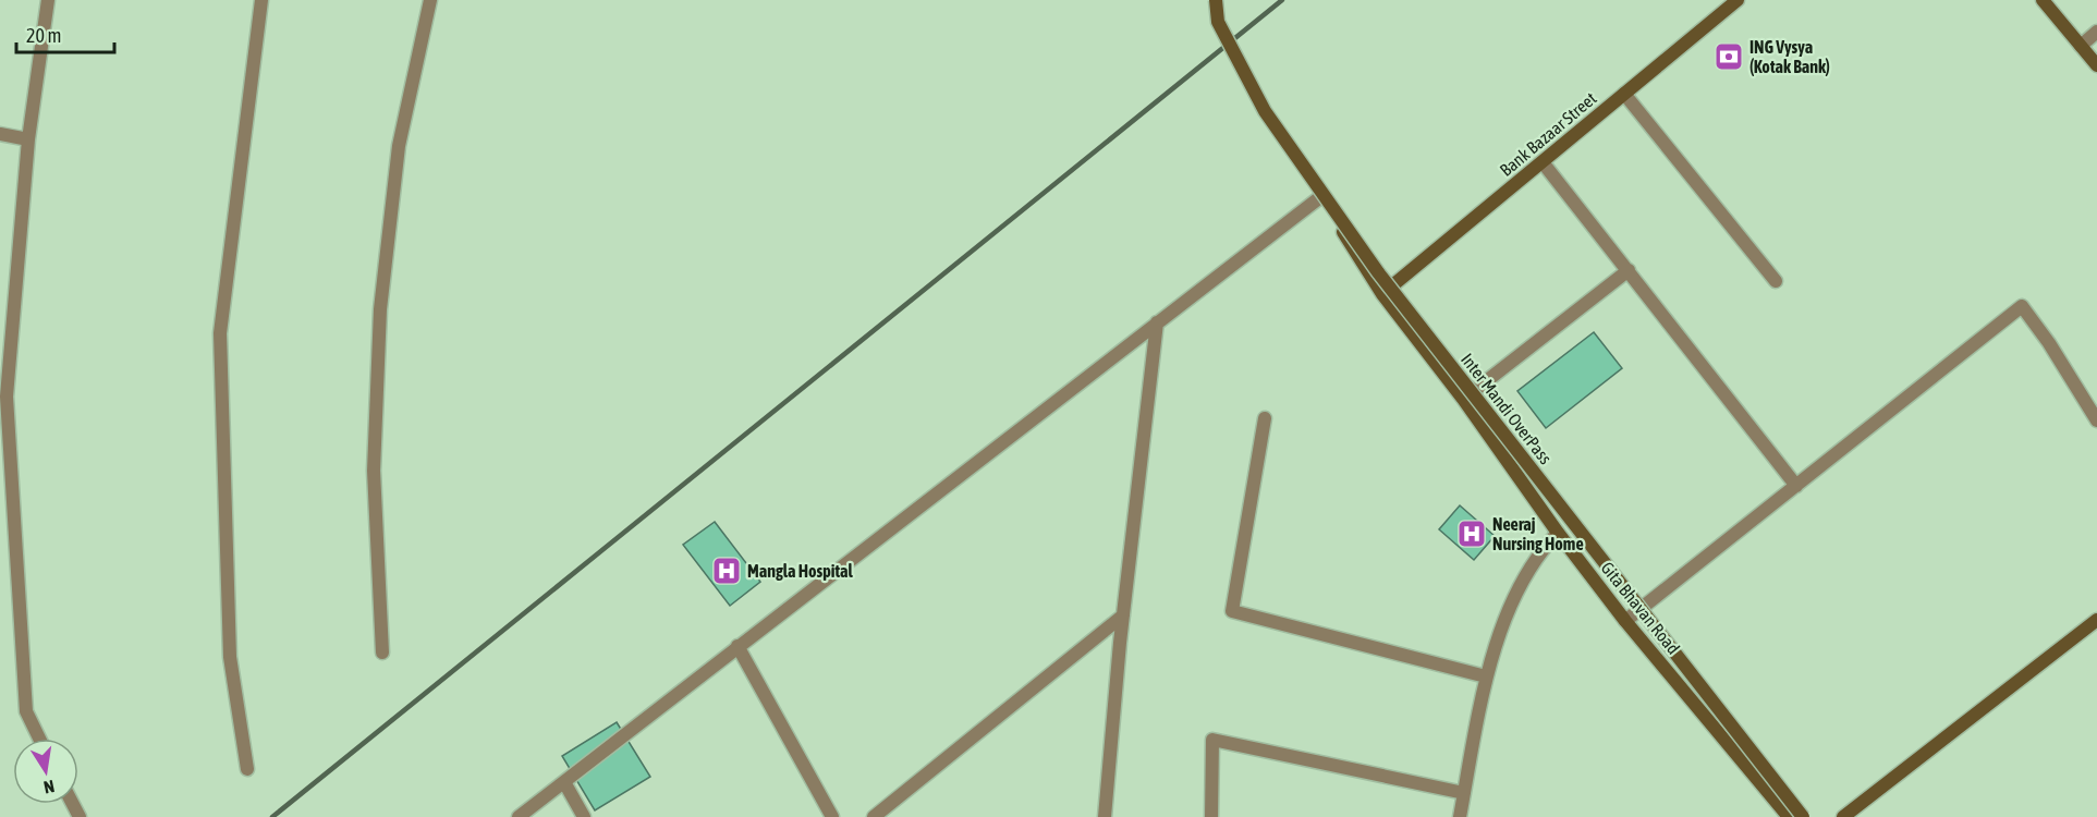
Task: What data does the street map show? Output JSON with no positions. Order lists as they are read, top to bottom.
{
  "streets": {
    "street": ["Bank Bazaar Street", "Inter Mandi OverPass", "Gita Bhavan Road"]
  },
  "crossings": [
    ["Bank Bazaar Street", "Gita Bhavan Road"]
  ],
  "places": {
    "bank": ["ING Vysya (Kotak Bank)"],
    "hospital": ["Neeraj Nursing Home", "Mangla Hospital"]
  },
  "scale_bar": "20 m",
  "north": "bottom"
}
